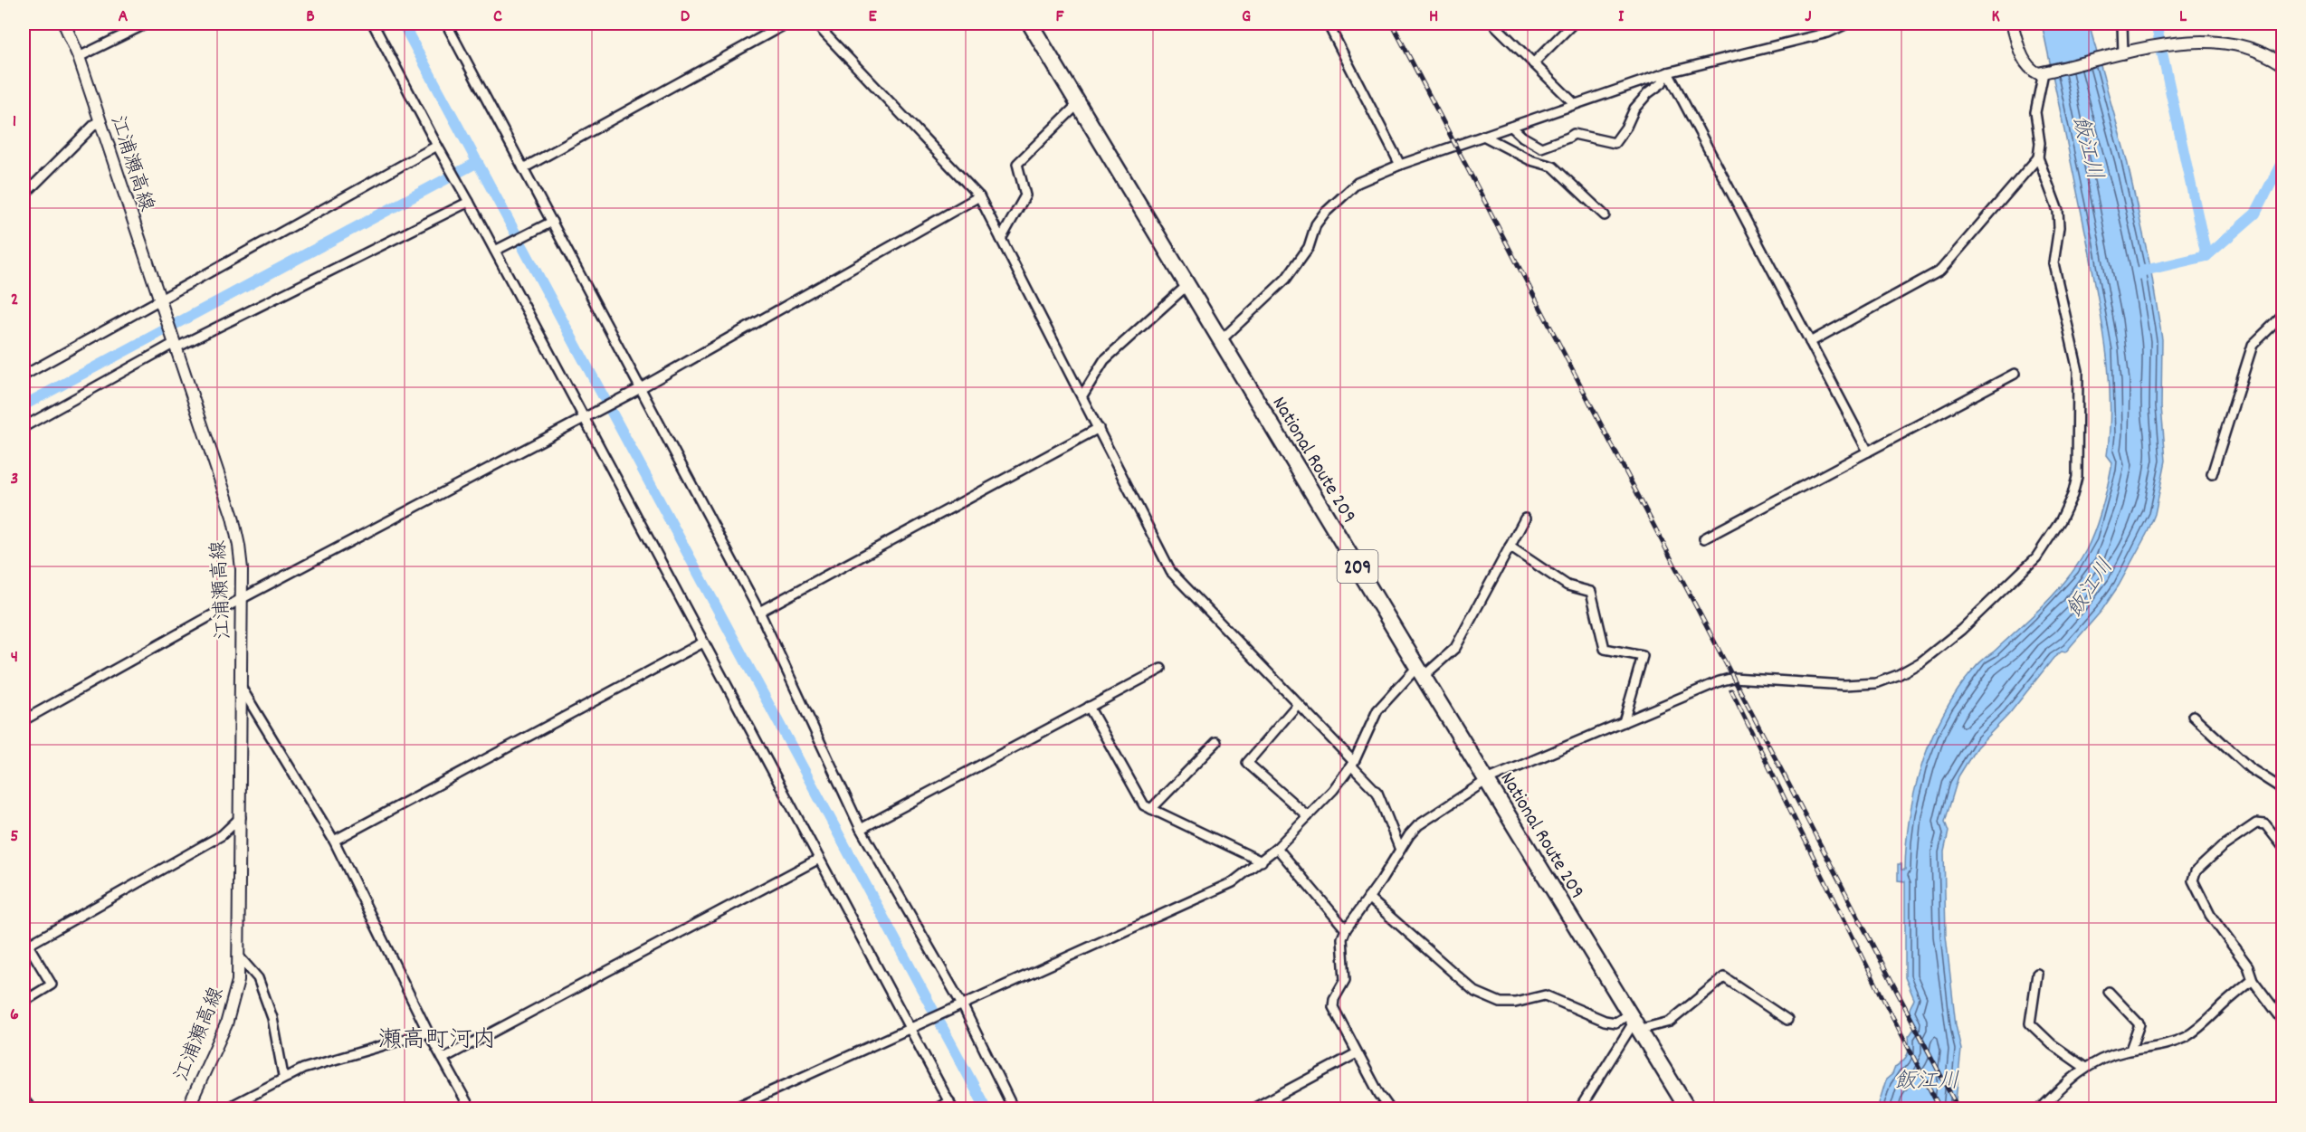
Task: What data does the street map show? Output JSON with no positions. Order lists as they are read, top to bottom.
{
  "streets": {
    "highway": ["National Route 209", "209"],
    "main road": ["江浦瀬高線"]
  },
  "districts": ["瀬高町河内"],
  "water": ["飯江川"],
  "grid": {
    "columns": [
      "A",
      "B",
      "C",
      "D",
      "E",
      "F",
      "G",
      "H",
      "I",
      "J",
      "K",
      "L"
    ],
    "rows": [
      "1",
      "2",
      "3",
      "4",
      "5",
      "6"
    ]
  }
}
